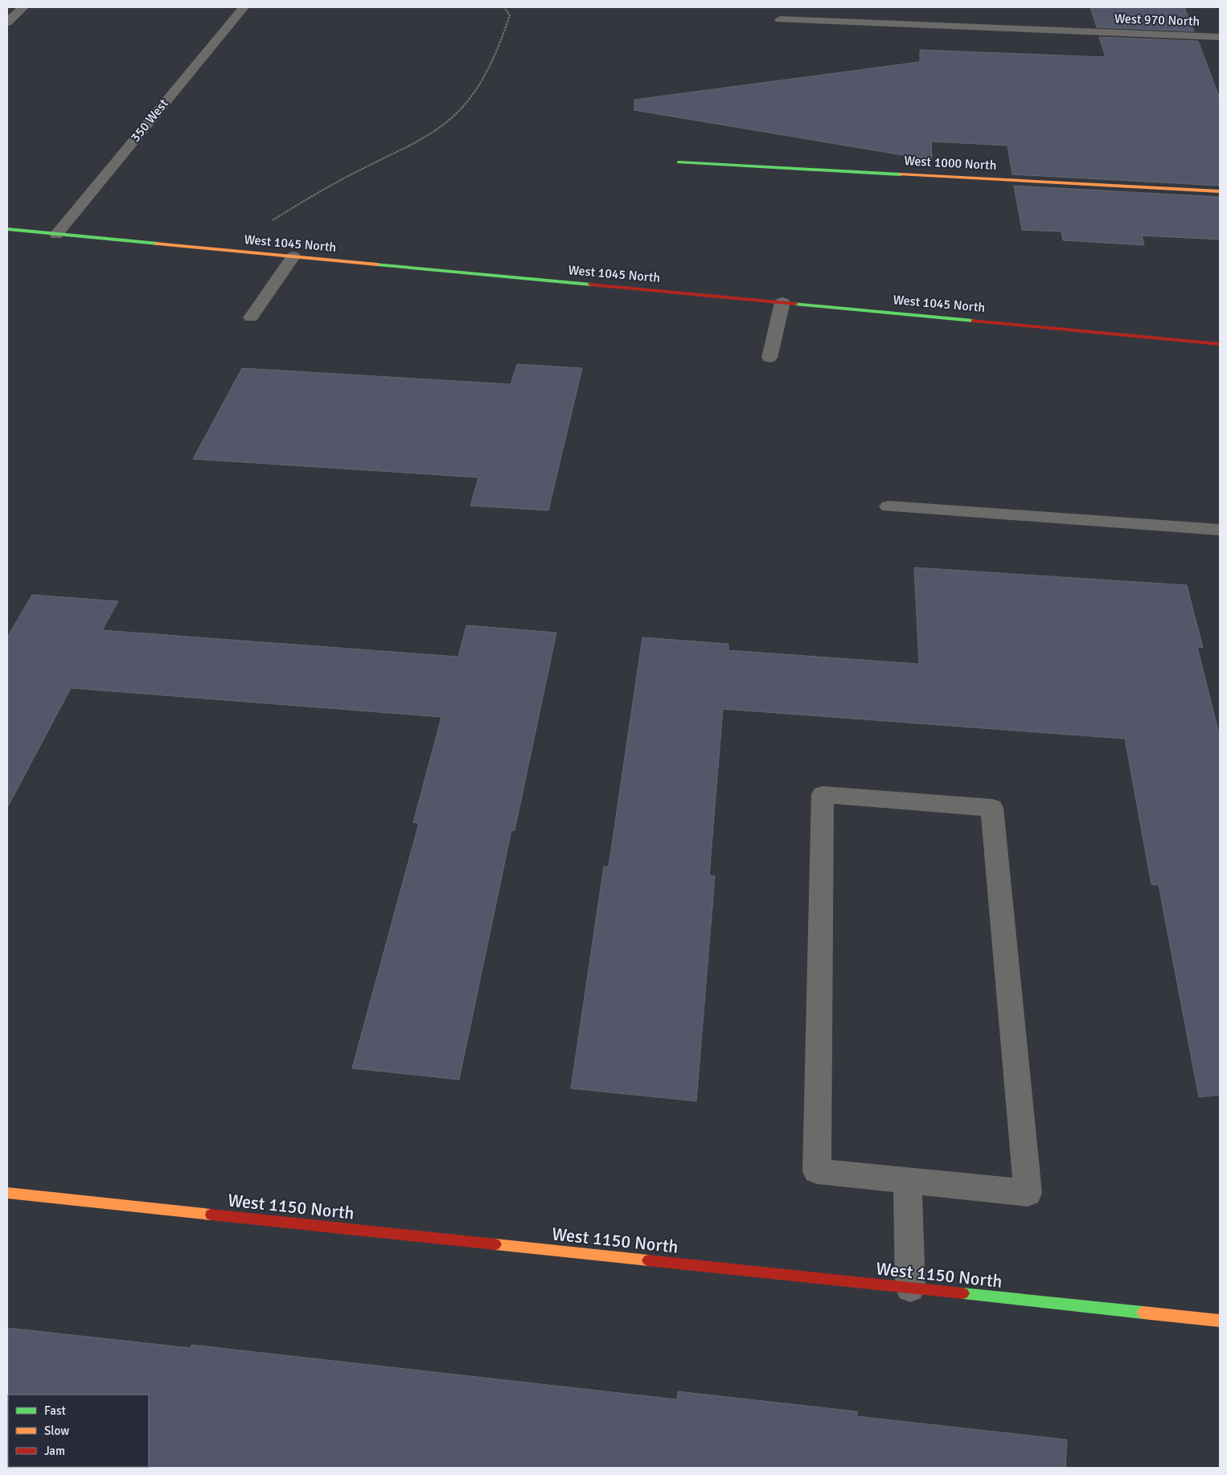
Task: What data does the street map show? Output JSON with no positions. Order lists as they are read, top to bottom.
{
  "streets": {
    "main road": ["West 1000 North", "West 1045 North", "West 1150 North"],
    "street": ["West 970 North", "350 West"]
  },
  "crossings": [
    ["350 West", "West 1045 North"]
  ],
  "legend": ["Fast", "Slow", "Jam"]
}
